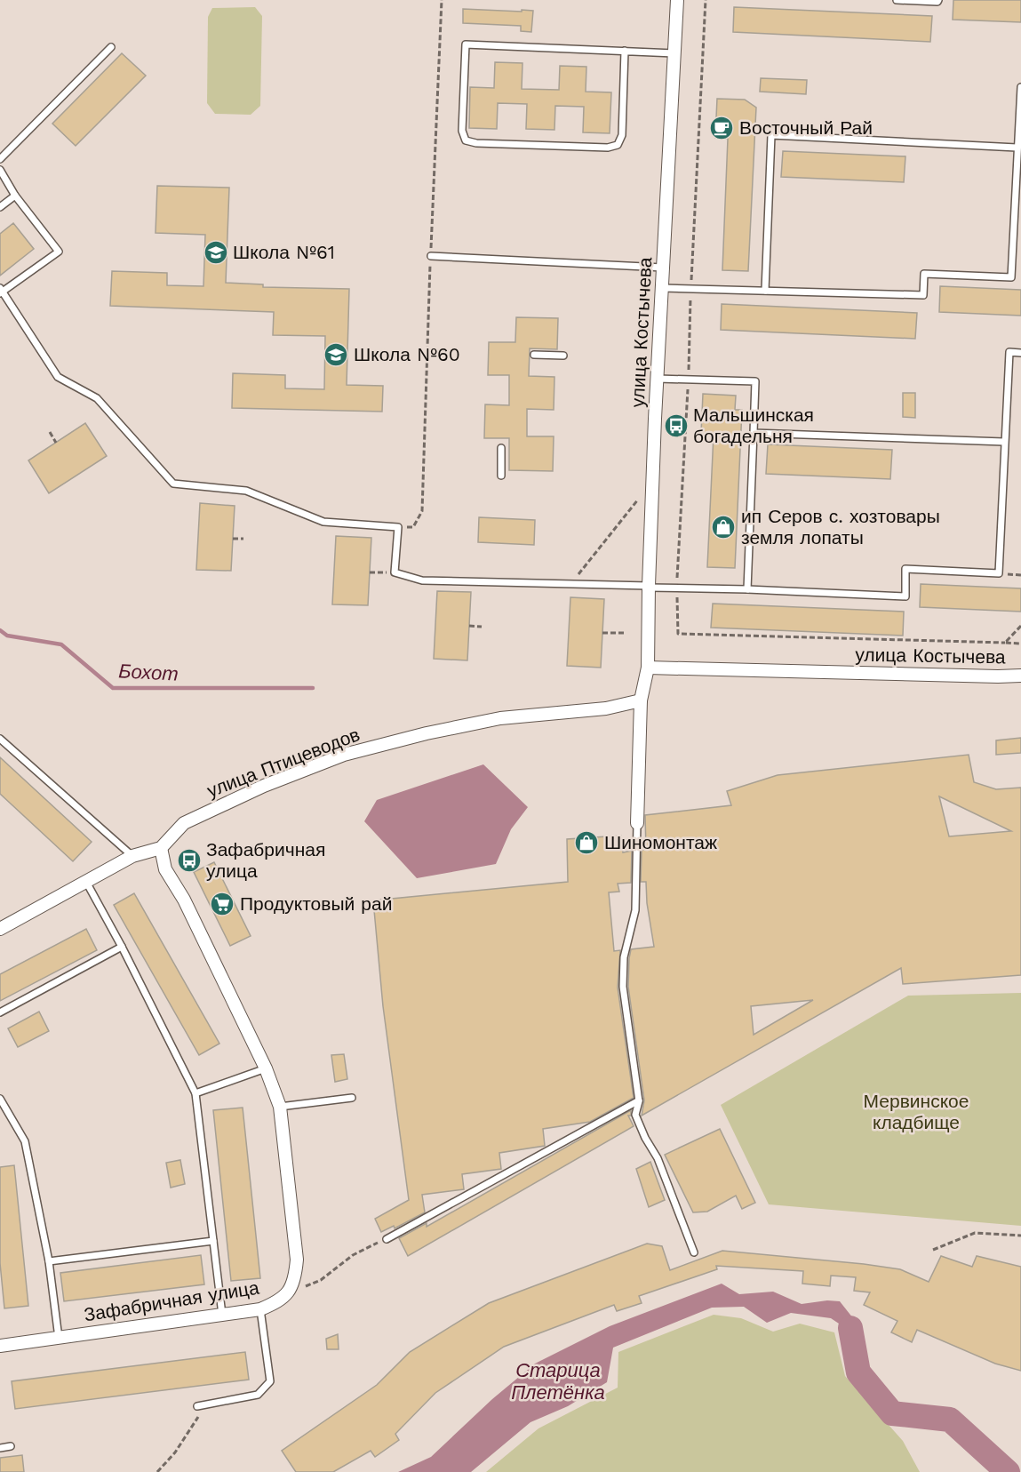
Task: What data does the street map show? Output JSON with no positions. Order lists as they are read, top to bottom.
{
  "streets": {
    "street": ["улица Костычева", "улица Птицеводов", "Зафабричная улица"]
  },
  "crossings": [
    ["улица Костычева", "улица Птицеводов"],
    ["улица Птицеводов", "Зафабричная улица"]
  ],
  "water": ["Бохот", "Старица Плетёнка"],
  "parks": ["Мервинское кладбище"],
  "places": {
    "cafe": ["Восточный Рай"],
    "school or university": ["Школа №61", "Школа №60"],
    "bus stop": ["Мальшинская богадельня", "Зафабричная улица"],
    "shop": ["ип Серов с. хозтовары земля лопаты", "Шиномонтаж"],
    "supermarket": ["Продуктовый рай"]
  }
}
